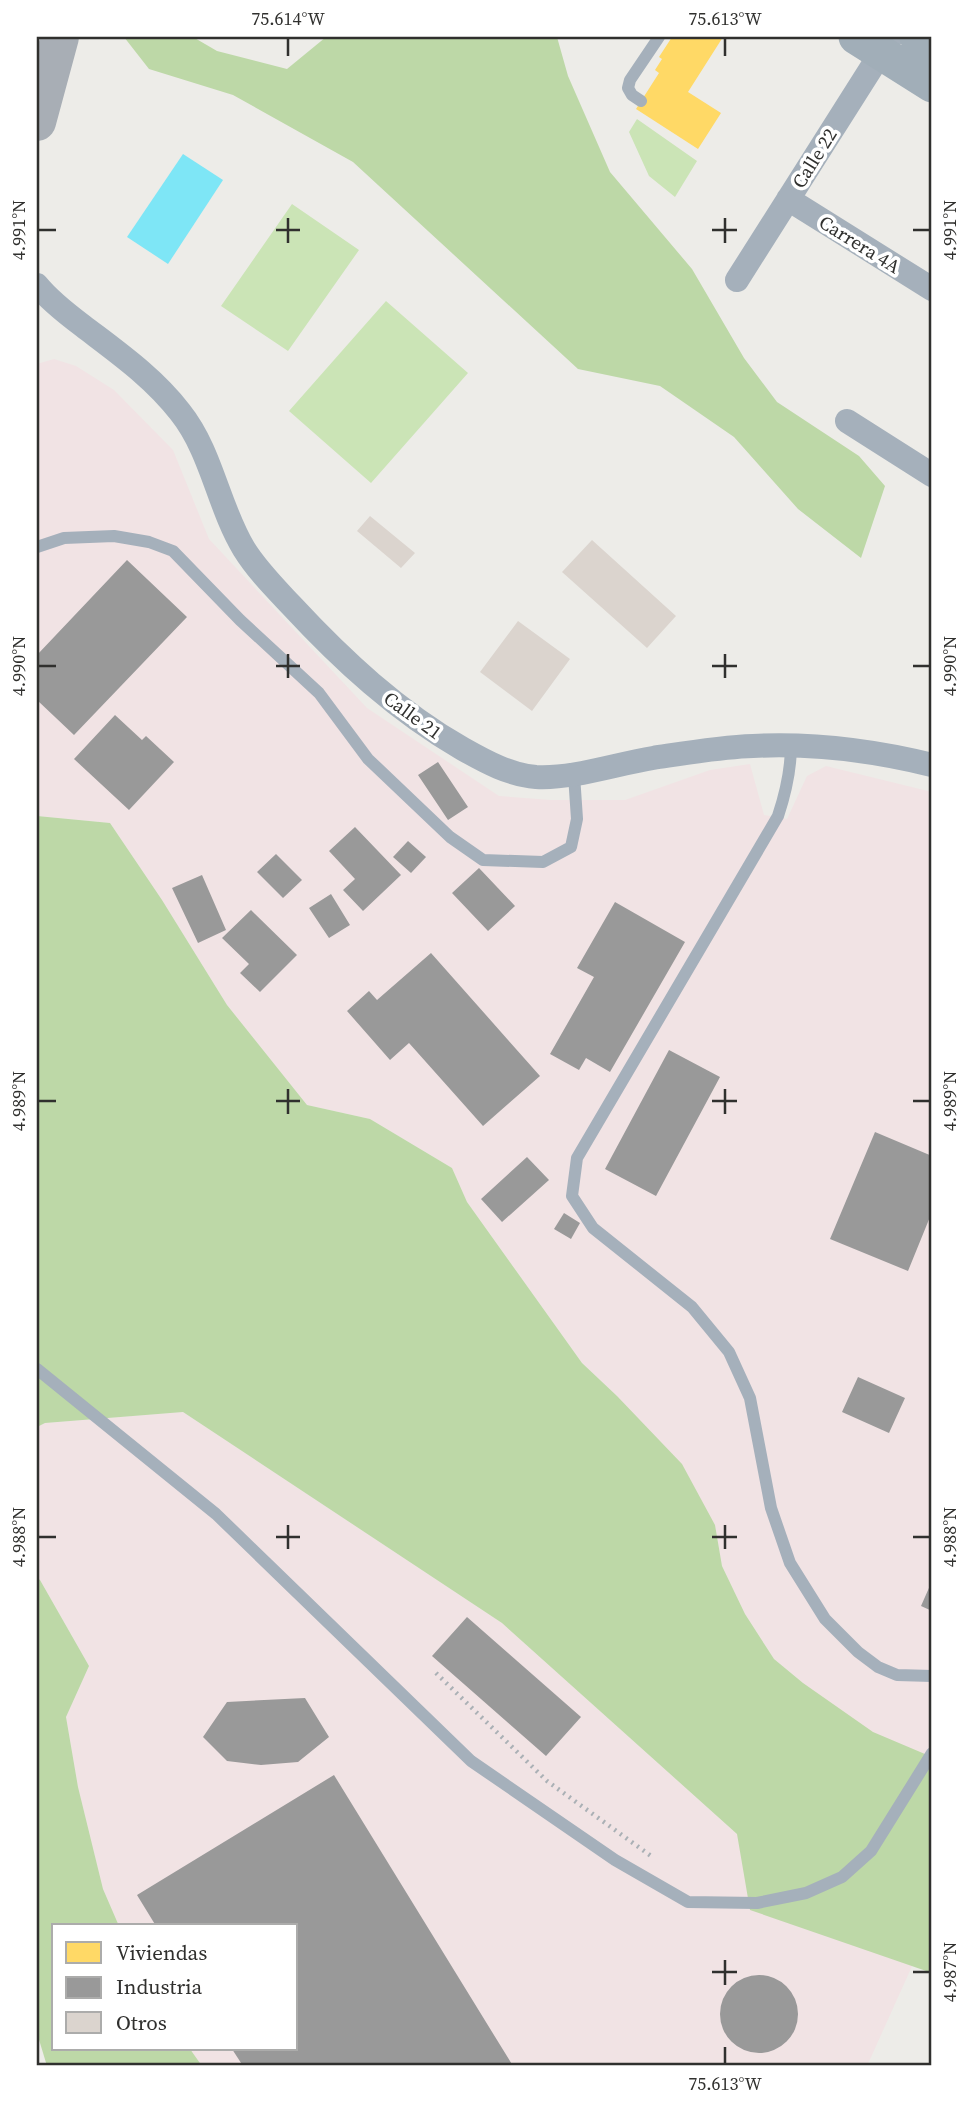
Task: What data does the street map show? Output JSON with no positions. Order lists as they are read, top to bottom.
{
  "streets": {
    "street": ["Calle 22", "Carrera 4A", "Calle 21"]
  },
  "crossings": [
    ["Calle 22", "Carrera 4A"]
  ],
  "legend": ["Viviendas", "Industria", "Otros"],
  "coordinates": [
    "75.614°W",
    "75.613°W",
    "4.991°N",
    "4.990°N",
    "4.989°N",
    "4.988°N",
    "4.987°N"
  ]
}
